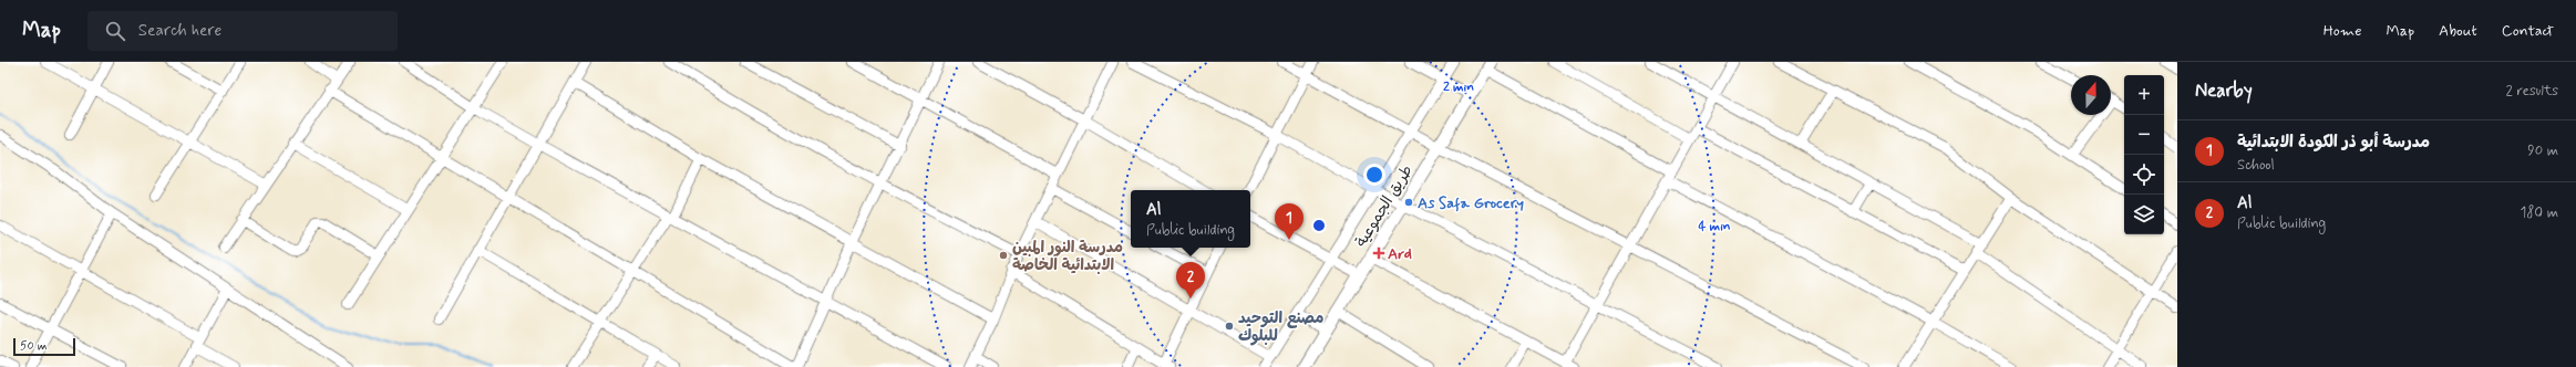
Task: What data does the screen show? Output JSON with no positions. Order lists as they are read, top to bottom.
{
  "streets": {
    "main road": ["طريق الجموعية"]
  },
  "places": {
    "other": ["As Safa Grocery", "مدرسة النور المبين الابتدائية الخاصة", "مصنع التوحيد للبلوك"],
    "health": ["Ard"]
  },
  "scale_bar": "50 m",
  "north": "top",
  "page": {
    "header": "Map",
    "search": "Search here",
    "nav": [
      "Home",
      "Map",
      "About",
      "Contact"
    ],
    "heading": ["Nearby", "2 results"],
    "map_buttons": ["+", "−"],
    "list": [
      {
        "mark": "1",
        "name": "مدرسة أبو ذر الكودة الابتدائية",
        "note": "School",
        "value": "90 m"
      },
      {
        "mark": "2",
        "name": "Al",
        "note": "Public building",
        "value": "180 m"
      }
    ],
    "popup": ["Al", "Public building"],
    "pins": ["1", "2"],
    "scale": "50 m"
  },
  "rings": ["2 min", "4 min"]
}
